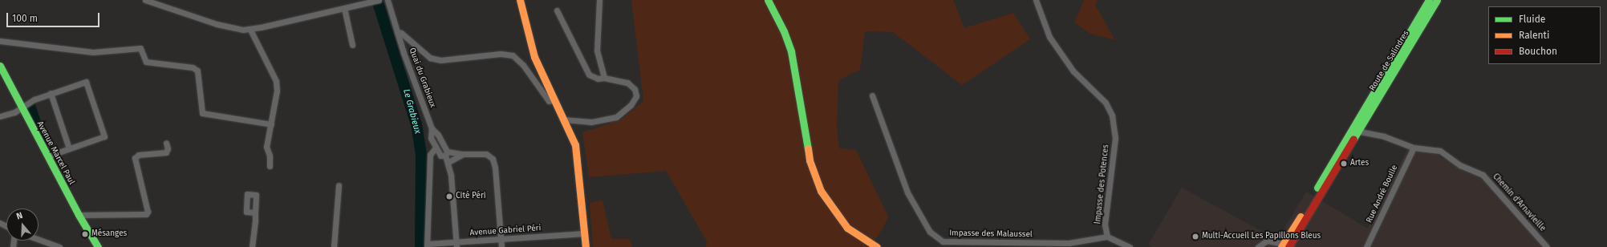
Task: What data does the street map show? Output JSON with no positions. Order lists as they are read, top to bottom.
{
  "streets": {
    "main road": ["Route de Salindres", "Avenue Marcel Paul"],
    "street": [
      "Quai du Grabieux",
      "Impasse des Potences",
      "Rue André Boulle",
      "Chemin d'Arnavieille",
      "Avenue Gabriel Péri",
      "Impasse des Malaussel"
    ]
  },
  "crossings": [
    ["Route de Salindres", "Chemin d'Arnavieille"],
    ["Impasse des Potences", "Impasse des Malaussel"],
    ["Rue André Boulle", "Chemin d'Arnavieille"]
  ],
  "water": ["Le Grabieux"],
  "places": [
    "Artes",
    "Cité Péri",
    "Mésanges",
    "Multi-Accueil Les Papillons Bleus"
  ],
  "legend": ["Fluide", "Ralenti", "Bouchon"],
  "scale_bar": "100 m",
  "north": "top"
}
